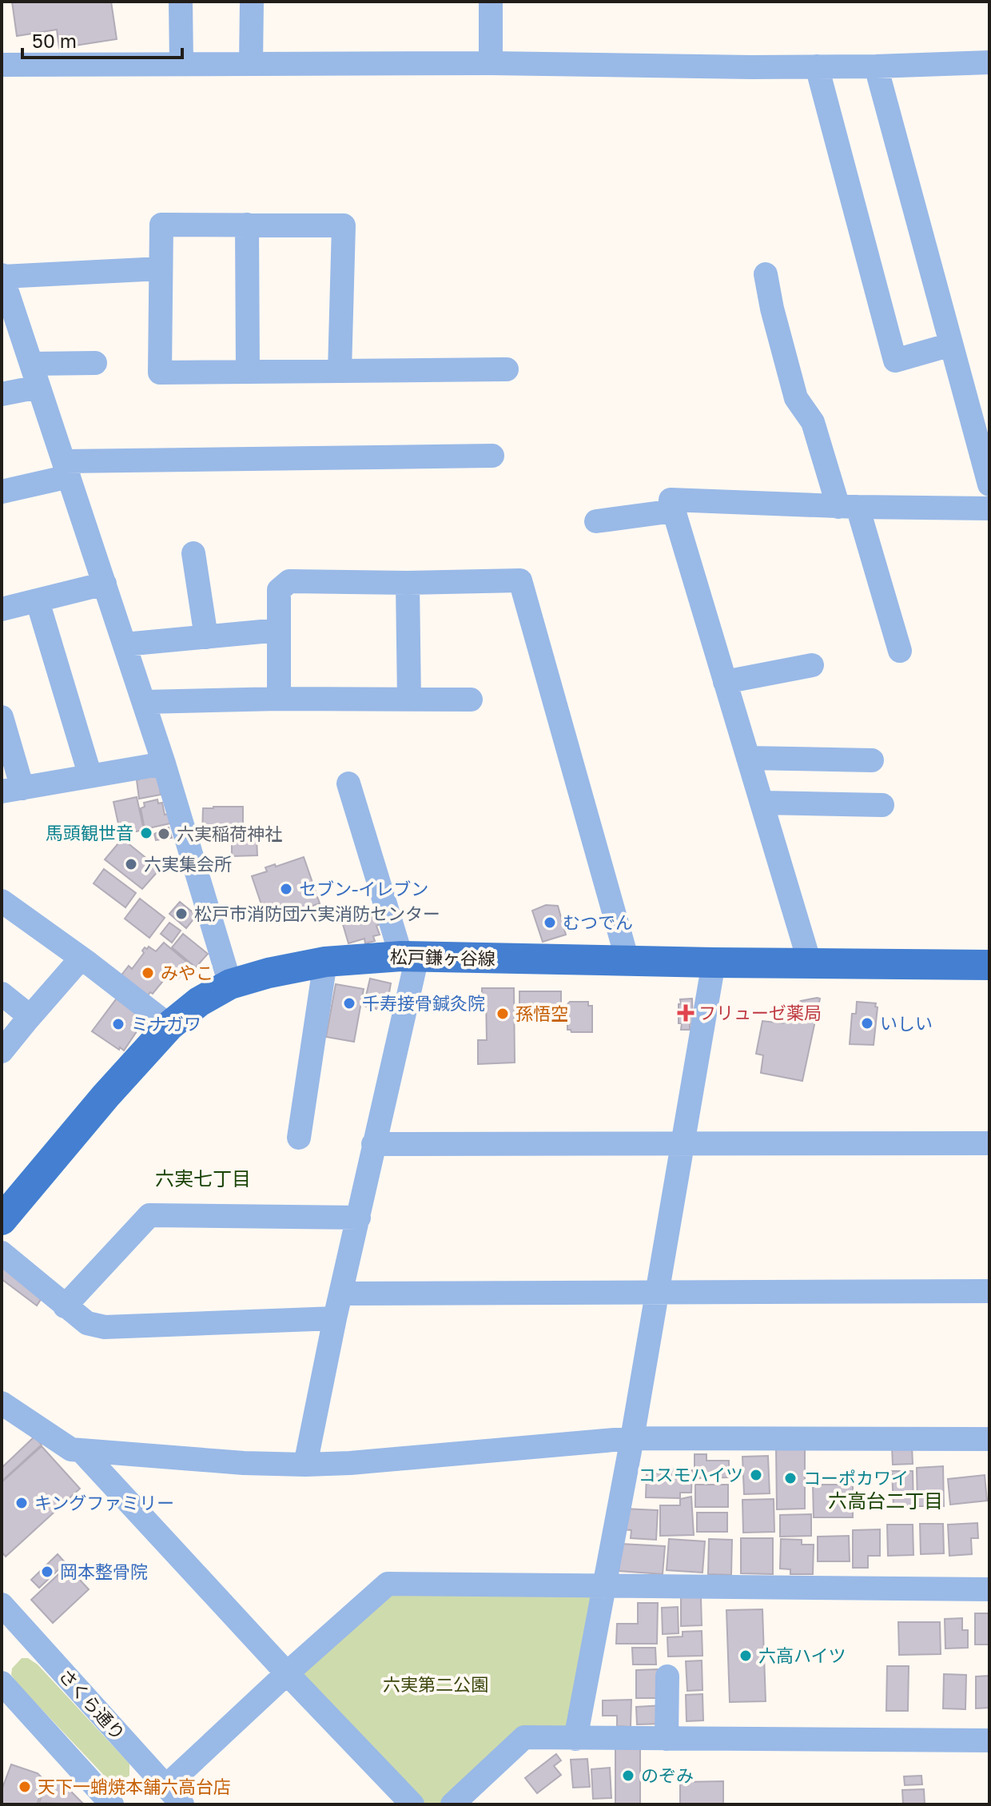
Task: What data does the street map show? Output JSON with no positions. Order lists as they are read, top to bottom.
{
  "streets": {
    "main road": ["松戸鎌ヶ谷線"],
    "street": ["さくら通り"]
  },
  "districts": ["六実七丁目", "六高台二丁目"],
  "parks": ["六実第二公園"],
  "places": {
    "other": [
      "馬頭観世音",
      "六実稲荷神社",
      "六実集会所",
      "セブン-イレブン",
      "松戸市消防団六実消防センター",
      "むつでん",
      "みやこ",
      "千寿接骨鍼灸院",
      "孫悟空",
      "いしい",
      "ミナガワ",
      "コスモハイツ",
      "コーポカワイ",
      "キングファミリー",
      "岡本整骨院",
      "六高ハイツ",
      "のぞみ",
      "天下一蛸焼本舗六高台店"
    ],
    "health": ["フリューゼ薬局"]
  },
  "scale_bar": "50 m"
}
